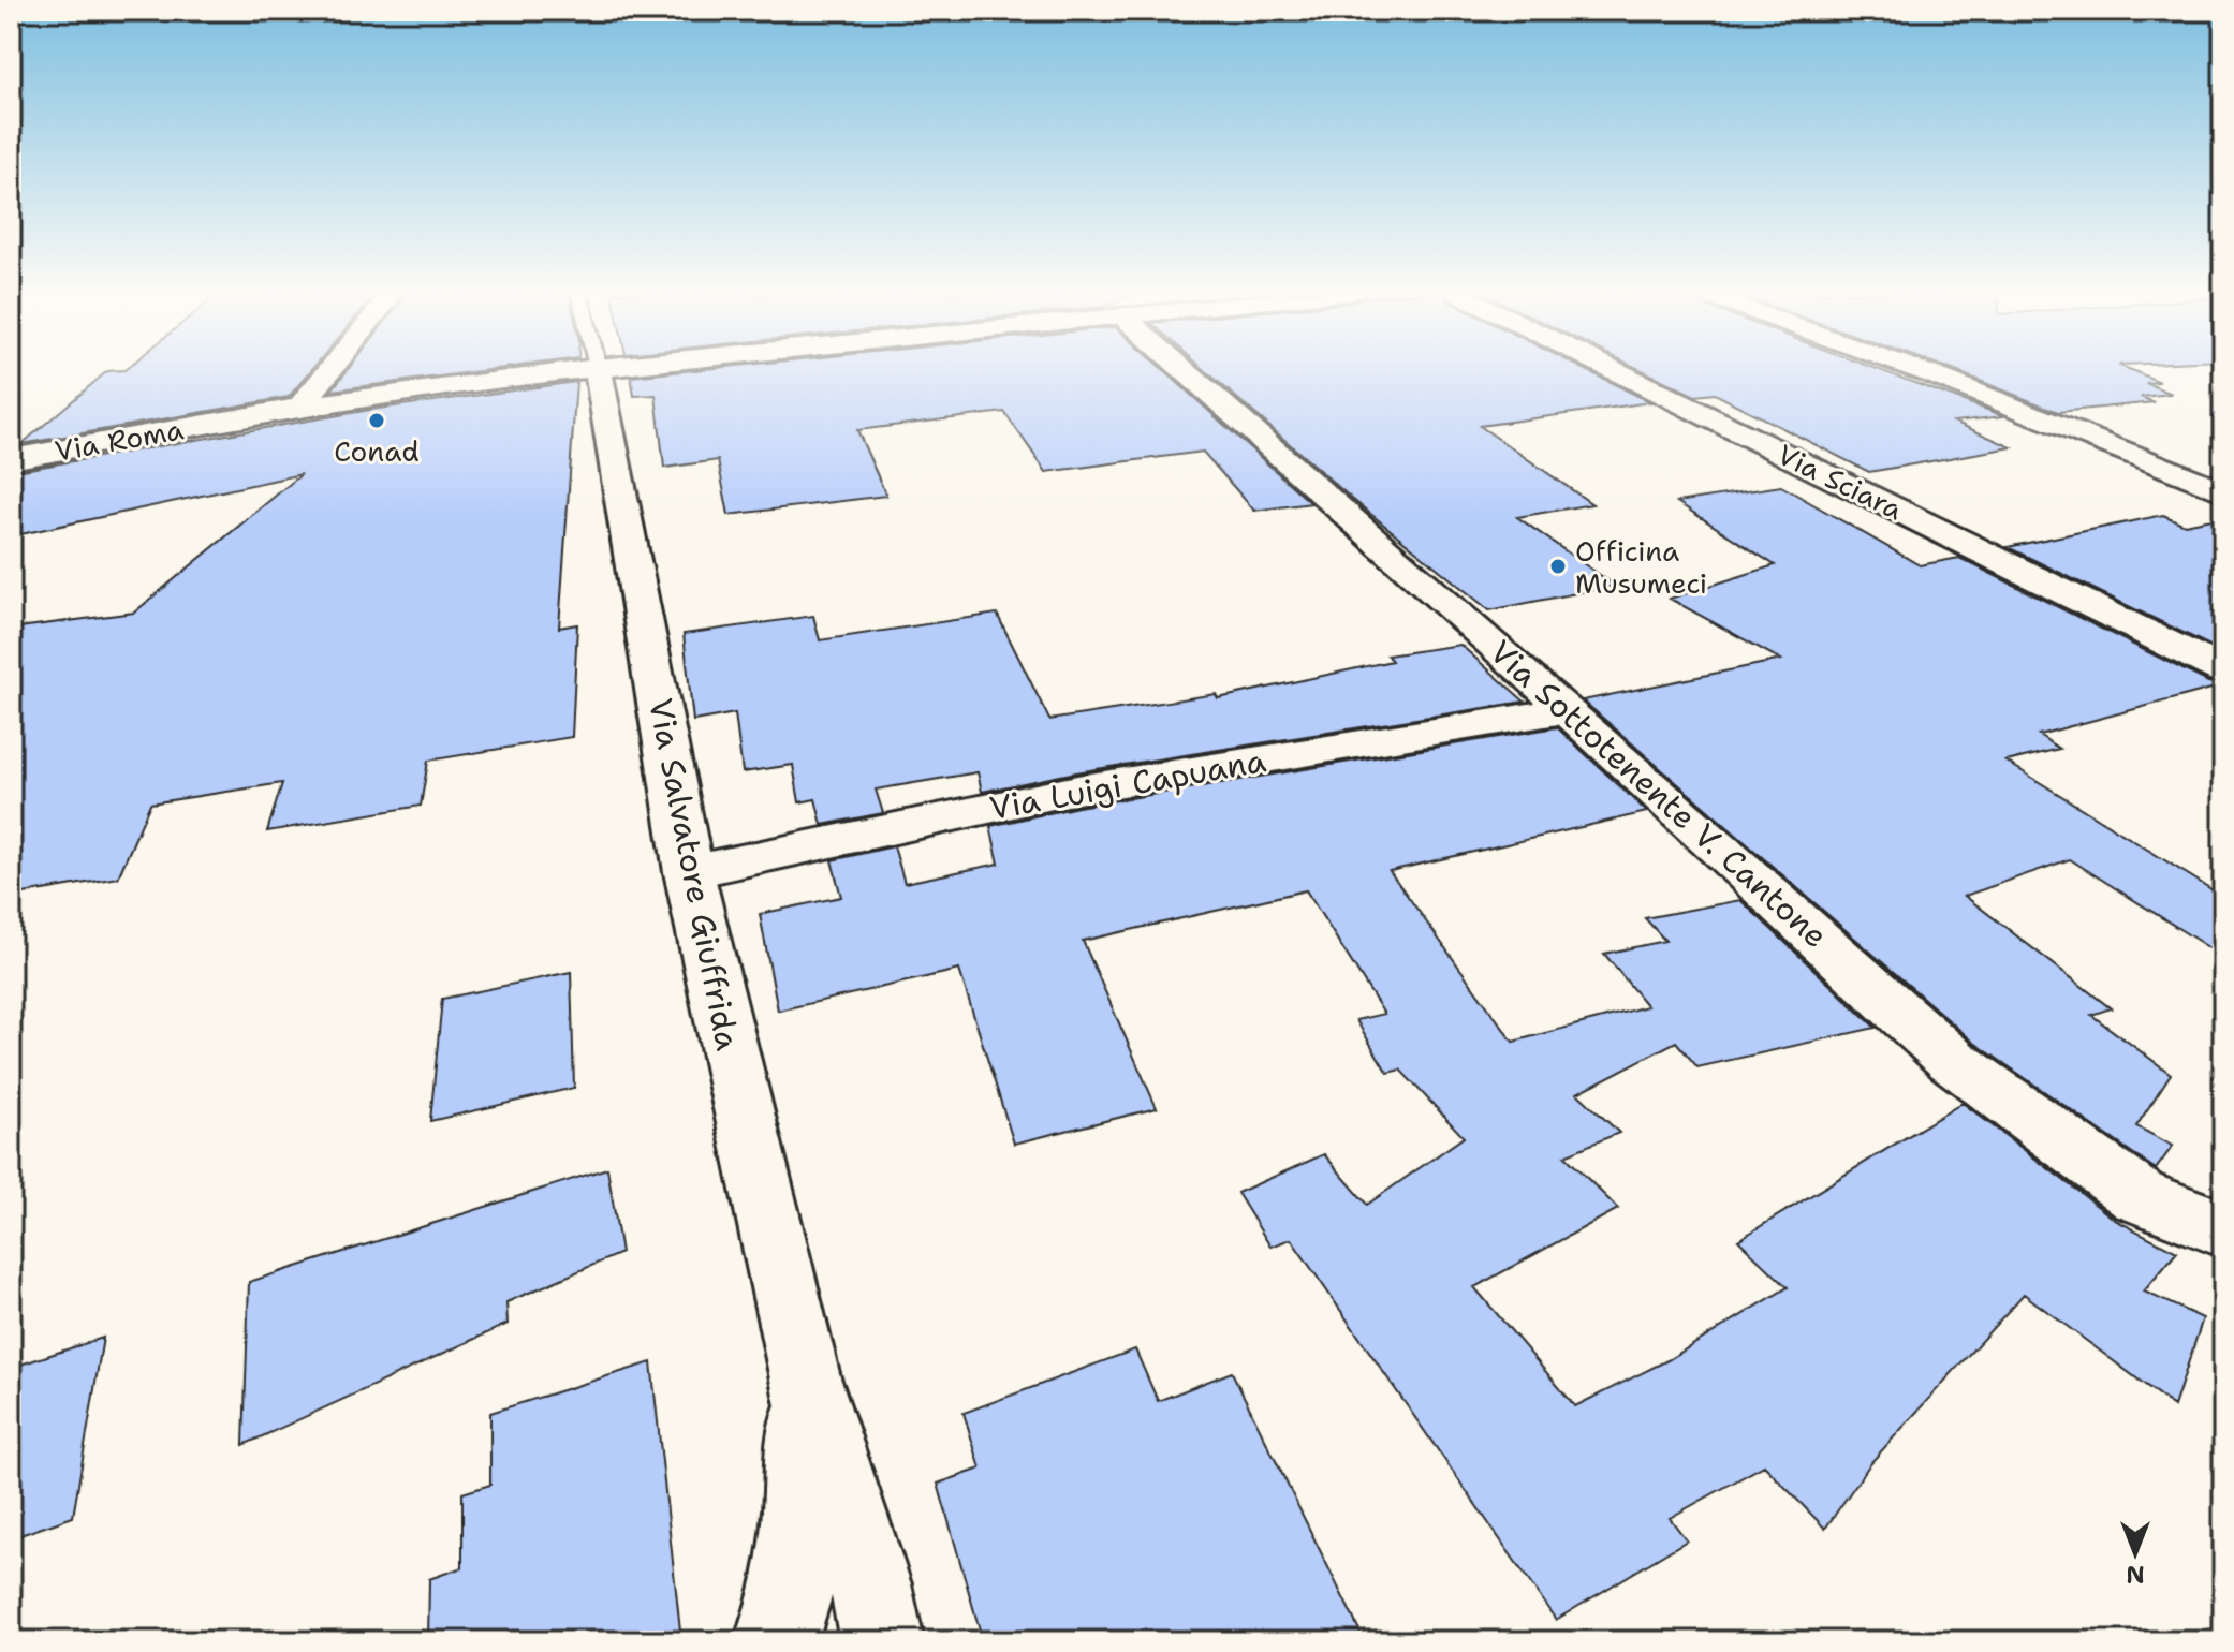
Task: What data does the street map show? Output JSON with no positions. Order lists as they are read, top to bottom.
{
  "streets": {
    "street": [
      "Via Roma",
      "Via Sciara",
      "Via Luigi Capuana",
      "Via Sottotenente V. Cantone",
      "Via Salvatore Giuffrida"
    ]
  },
  "crossings": [
    ["Via Luigi Capuana", "Via Sottotenente V. Cantone"],
    ["Via Luigi Capuana", "Via Salvatore Giuffrida"]
  ],
  "places": ["Conad", "Officina Musumeci"],
  "north": "bottom"
}
